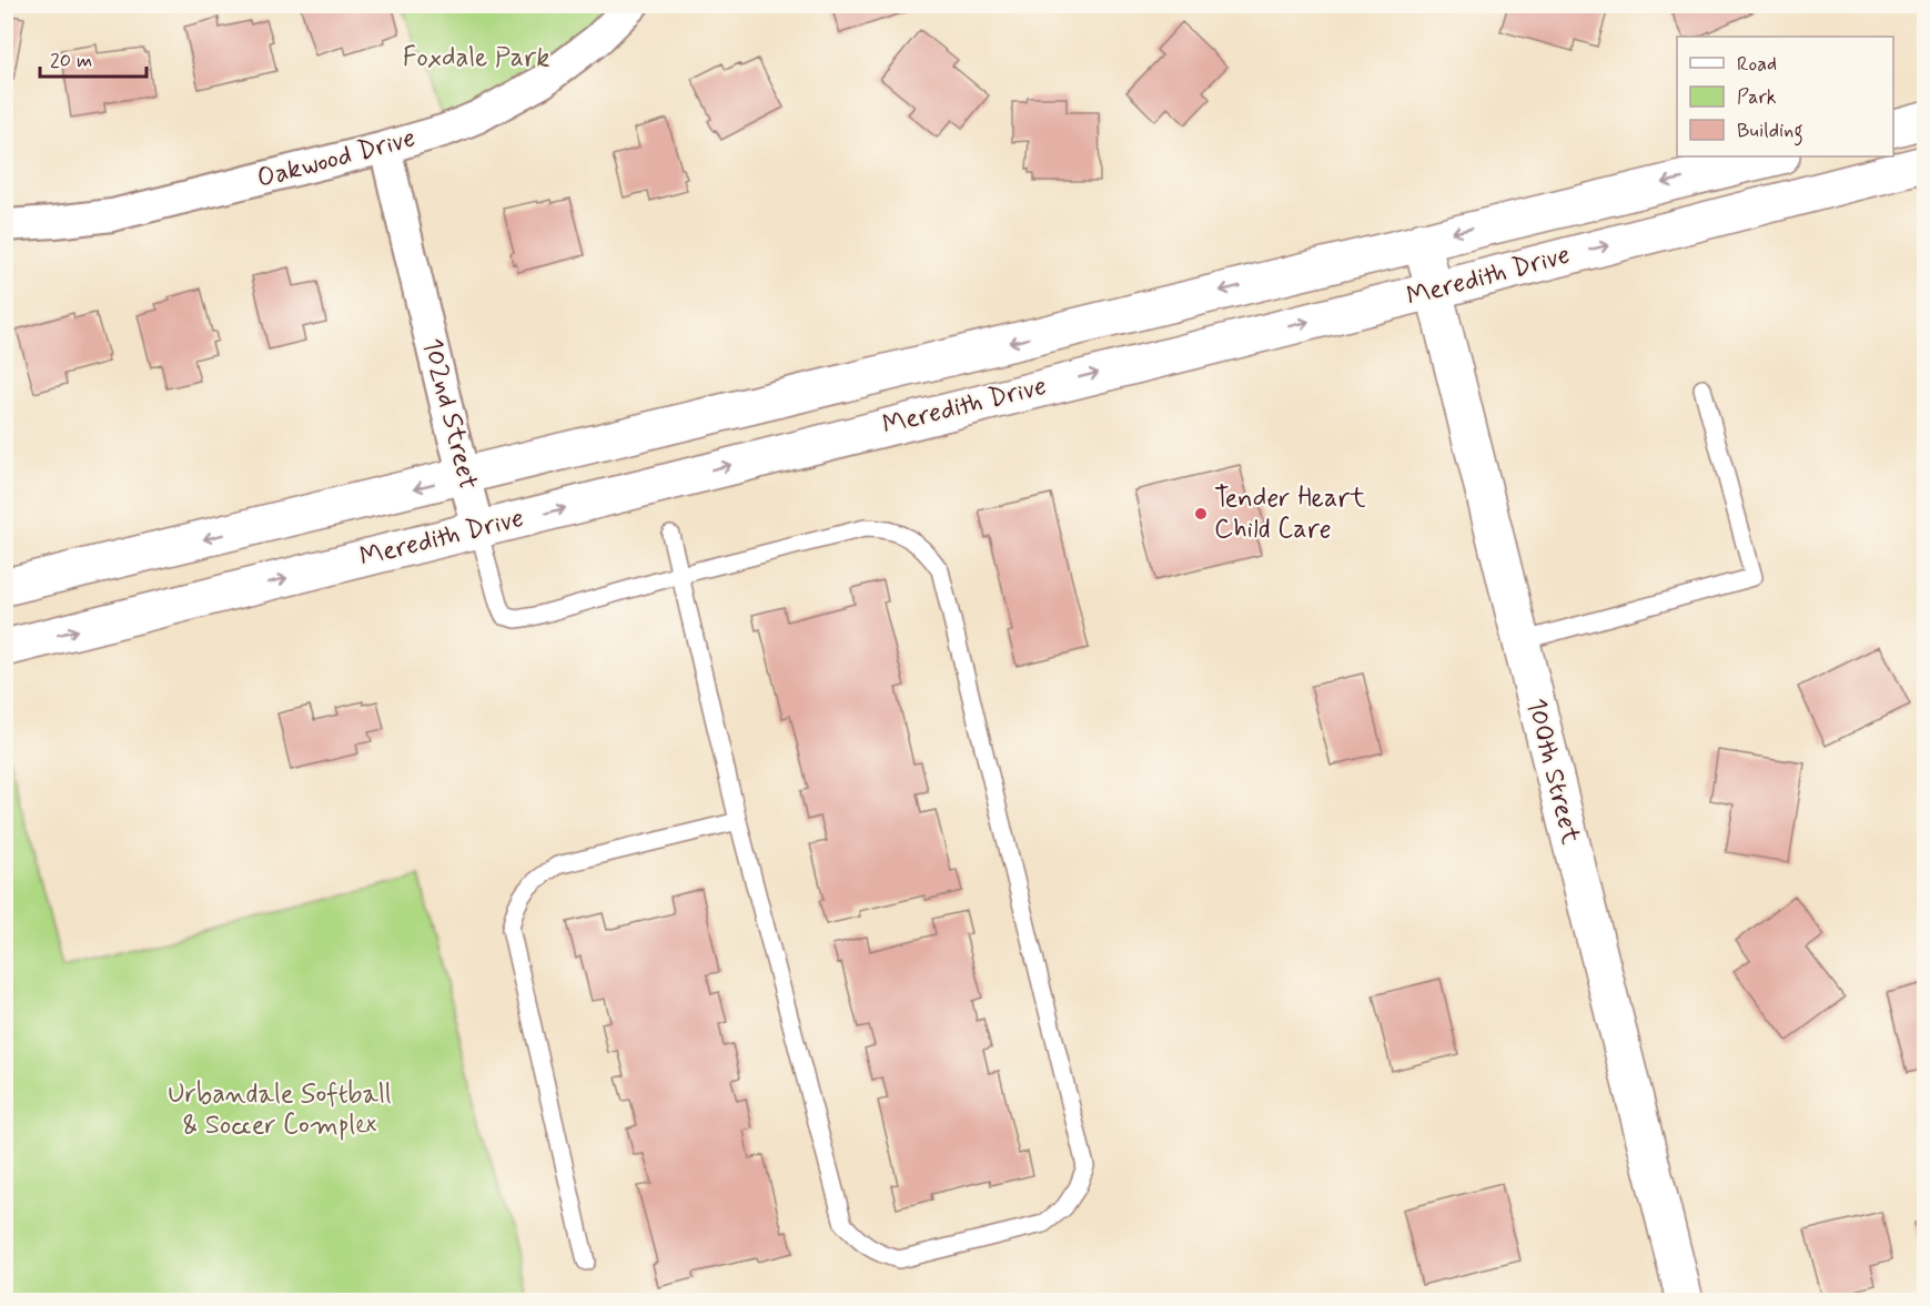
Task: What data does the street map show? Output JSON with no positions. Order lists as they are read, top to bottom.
{
  "streets": {
    "main road": ["Meredith Drive", "100th Street"],
    "street": ["Oakwood Drive", "102nd Street"]
  },
  "crossings": [
    ["Oakwood Drive", "102nd Street"],
    ["Meredith Drive", "102nd Street"],
    ["Meredith Drive", "100th Street"]
  ],
  "parks": ["Foxdale Park", "Urbandale Softball & Soccer Complex"],
  "places": ["Tender Heart Child Care"],
  "legend": ["Road", "Park", "Building"],
  "scale_bar": "20 m"
}
